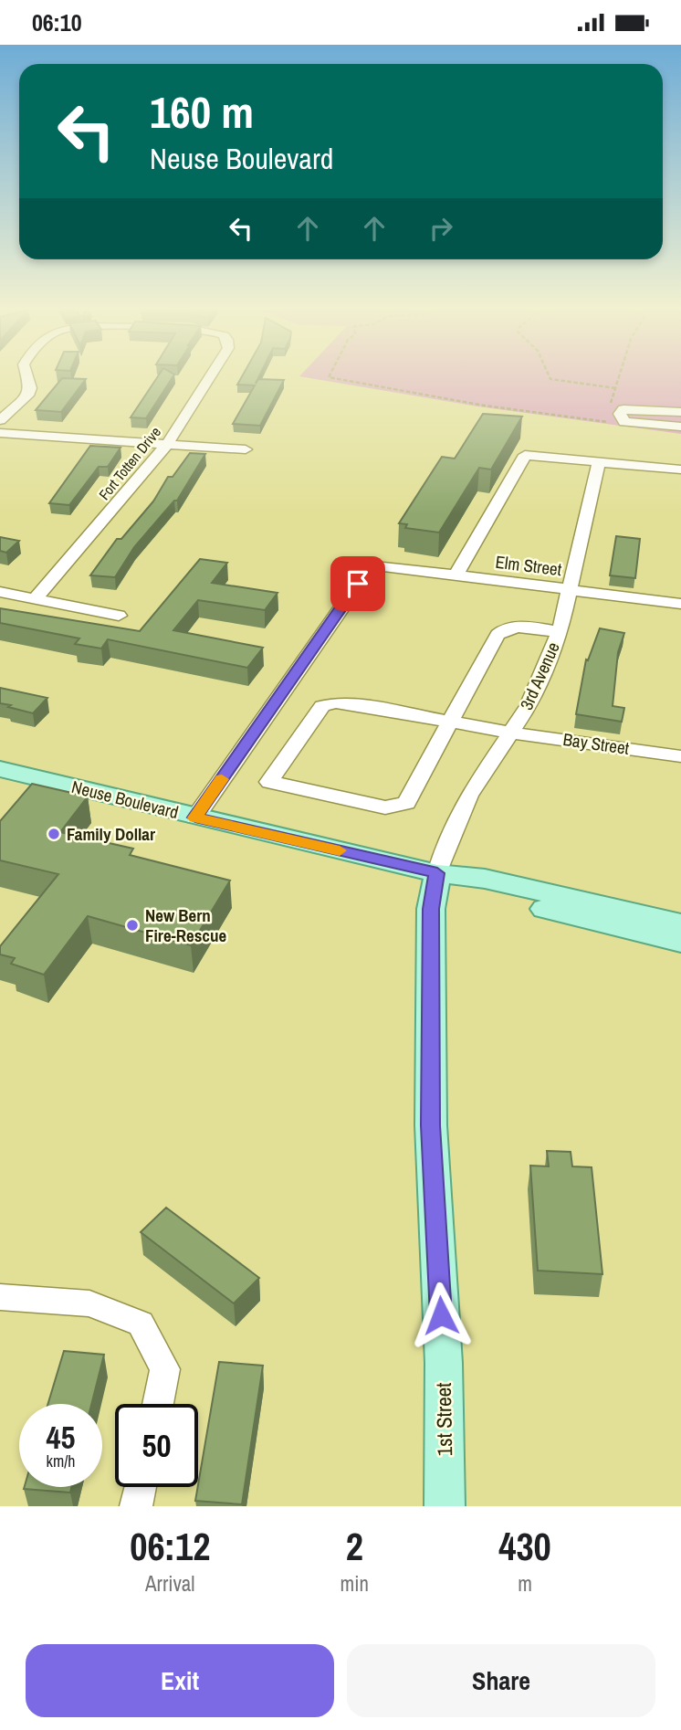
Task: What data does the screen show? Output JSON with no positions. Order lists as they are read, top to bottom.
{
  "streets": {
    "main road": ["Neuse Boulevard", "1st Street"],
    "street": [
      "Fort Totten Drive",
      "Elm Street",
      "3rd Avenue",
      "Bay Street"
    ]
  },
  "crossings": [
    ["Elm Street", "3rd Avenue"],
    ["Elm Street", "Neuse Boulevard"],
    ["3rd Avenue", "Bay Street"],
    ["3rd Avenue", "Neuse Boulevard"],
    ["3rd Avenue", "1st Street"],
    ["Neuse Boulevard", "1st Street"]
  ],
  "places": ["Family Dollar", "New Bern Fire-Rescue"],
  "page": {
    "status": "06:10",
    "turn": ["160 m", "Neuse Boulevard"],
    "speed": "45 km/h",
    "limit": "50",
    "eta": [
      "06:12",
      "Arrival",
      "2",
      "min",
      "430",
      "m"
    ],
    "buttons": ["Exit", "Share"]
  }
}
